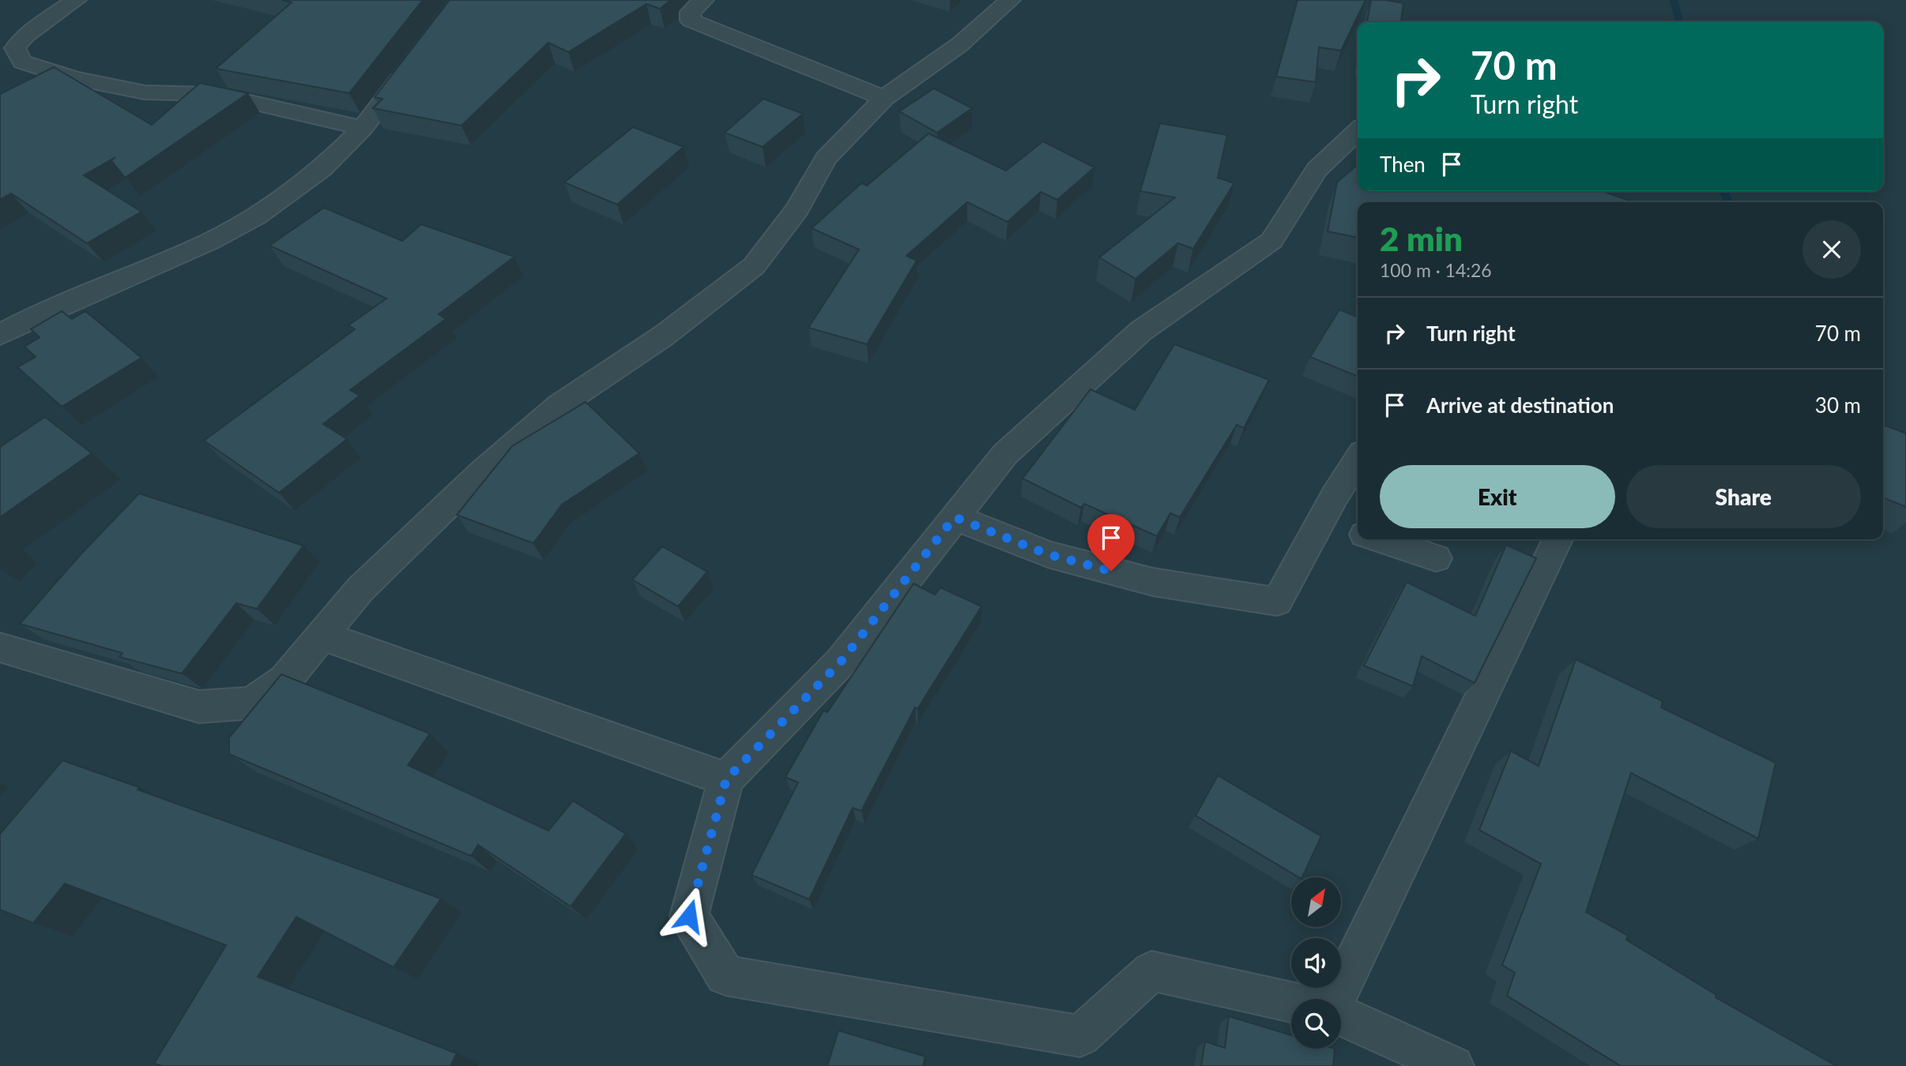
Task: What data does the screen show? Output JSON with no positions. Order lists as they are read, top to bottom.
{
  "north": "top right",
  "page": {
    "turn": ["70 m", "Turn right"],
    "then": "Then",
    "heading": ["2 min", "100 m · 14:26"],
    "list": [
      {
        "name": "Turn right",
        "value": "70 m"
      },
      {
        "name": "Arrive at destination",
        "value": "30 m"
      }
    ],
    "buttons": ["Exit", "Share"]
  }
}
